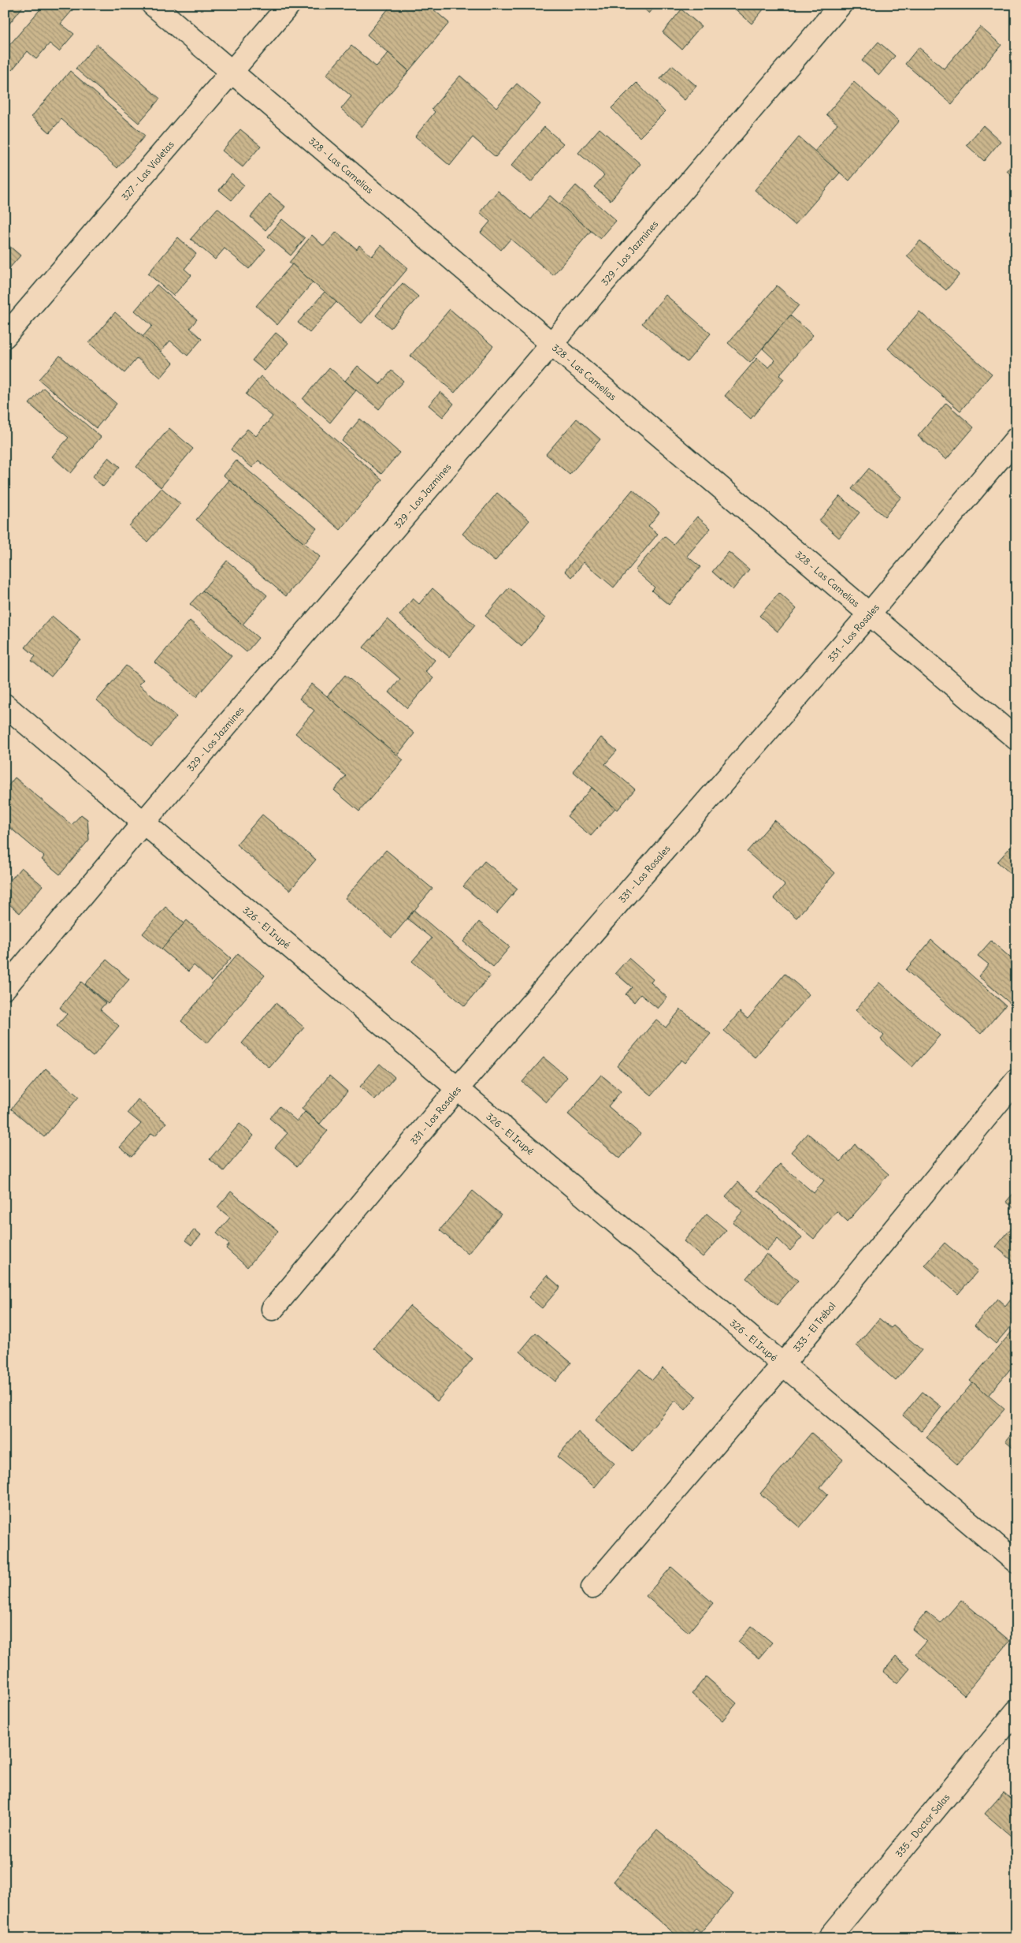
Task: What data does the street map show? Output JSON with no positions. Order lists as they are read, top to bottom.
{
  "streets": {
    "street": [
      "328 - Las Camelias",
      "327 - Las Violetas",
      "329 - Los Jazmines",
      "331 - Los Rosales",
      "326 - El Irupé",
      "333 - El Trébol",
      "335 - Doctor Salas"
    ]
  },
  "crossings": [
    ["328 - Las Camelias", "327 - Las Violetas"],
    ["328 - Las Camelias", "329 - Los Jazmines"],
    ["328 - Las Camelias", "331 - Los Rosales"],
    ["329 - Los Jazmines", "326 - El Irupé"],
    ["331 - Los Rosales", "326 - El Irupé"],
    ["326 - El Irupé", "333 - El Trébol"]
  ]
}
